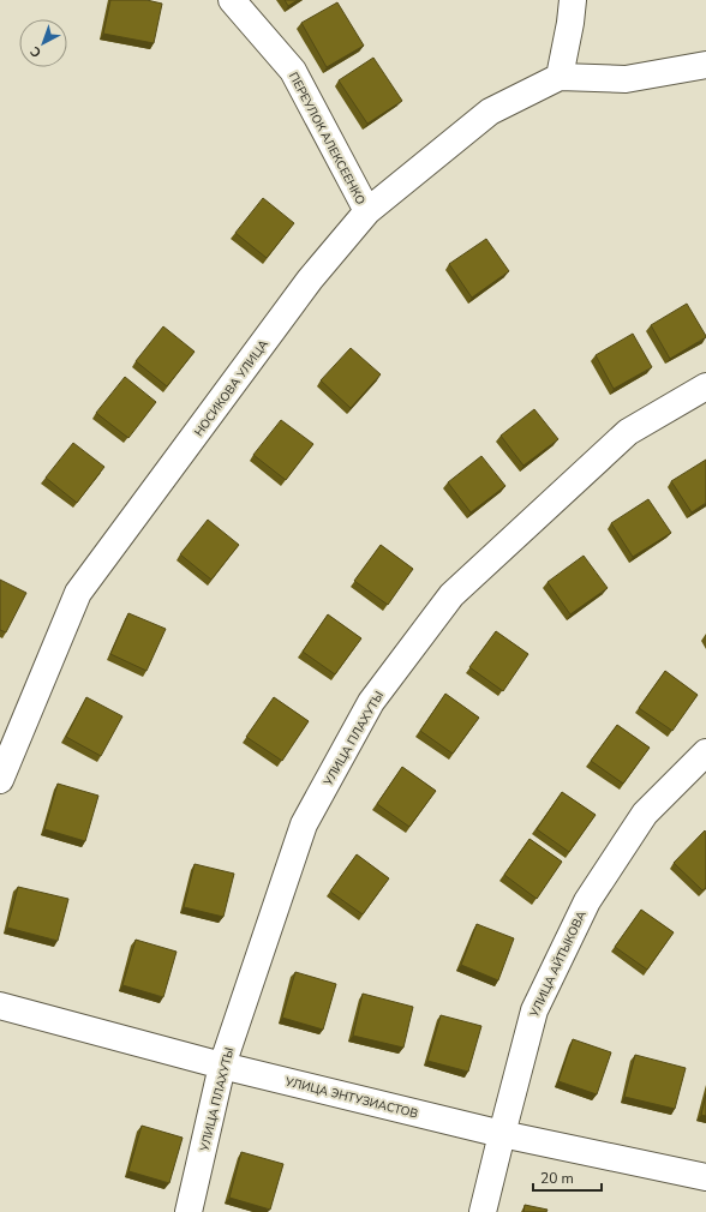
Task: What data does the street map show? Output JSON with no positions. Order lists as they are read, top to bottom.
{
  "streets": {
    "street": [
      "ПЕРЕУЛОК АЛЕКСЕЕНКО",
      "НОСИКОВА УЛИЦА",
      "УЛИЦА ПЛАХУТЫ",
      "УЛИЦА АЙТЫКОВА",
      "УЛИЦА ЭНТУЗИАСТОВ"
    ]
  },
  "crossings": [
    ["ПЕРЕУЛОК АЛЕКСЕЕНКО", "НОСИКОВА УЛИЦА"],
    ["УЛИЦА ПЛАХУТЫ", "УЛИЦА ЭНТУЗИАСТОВ"],
    ["УЛИЦА АЙТЫКОВА", "УЛИЦА ЭНТУЗИАСТОВ"]
  ],
  "scale_bar": "20 m",
  "north": "bottom left"
}
